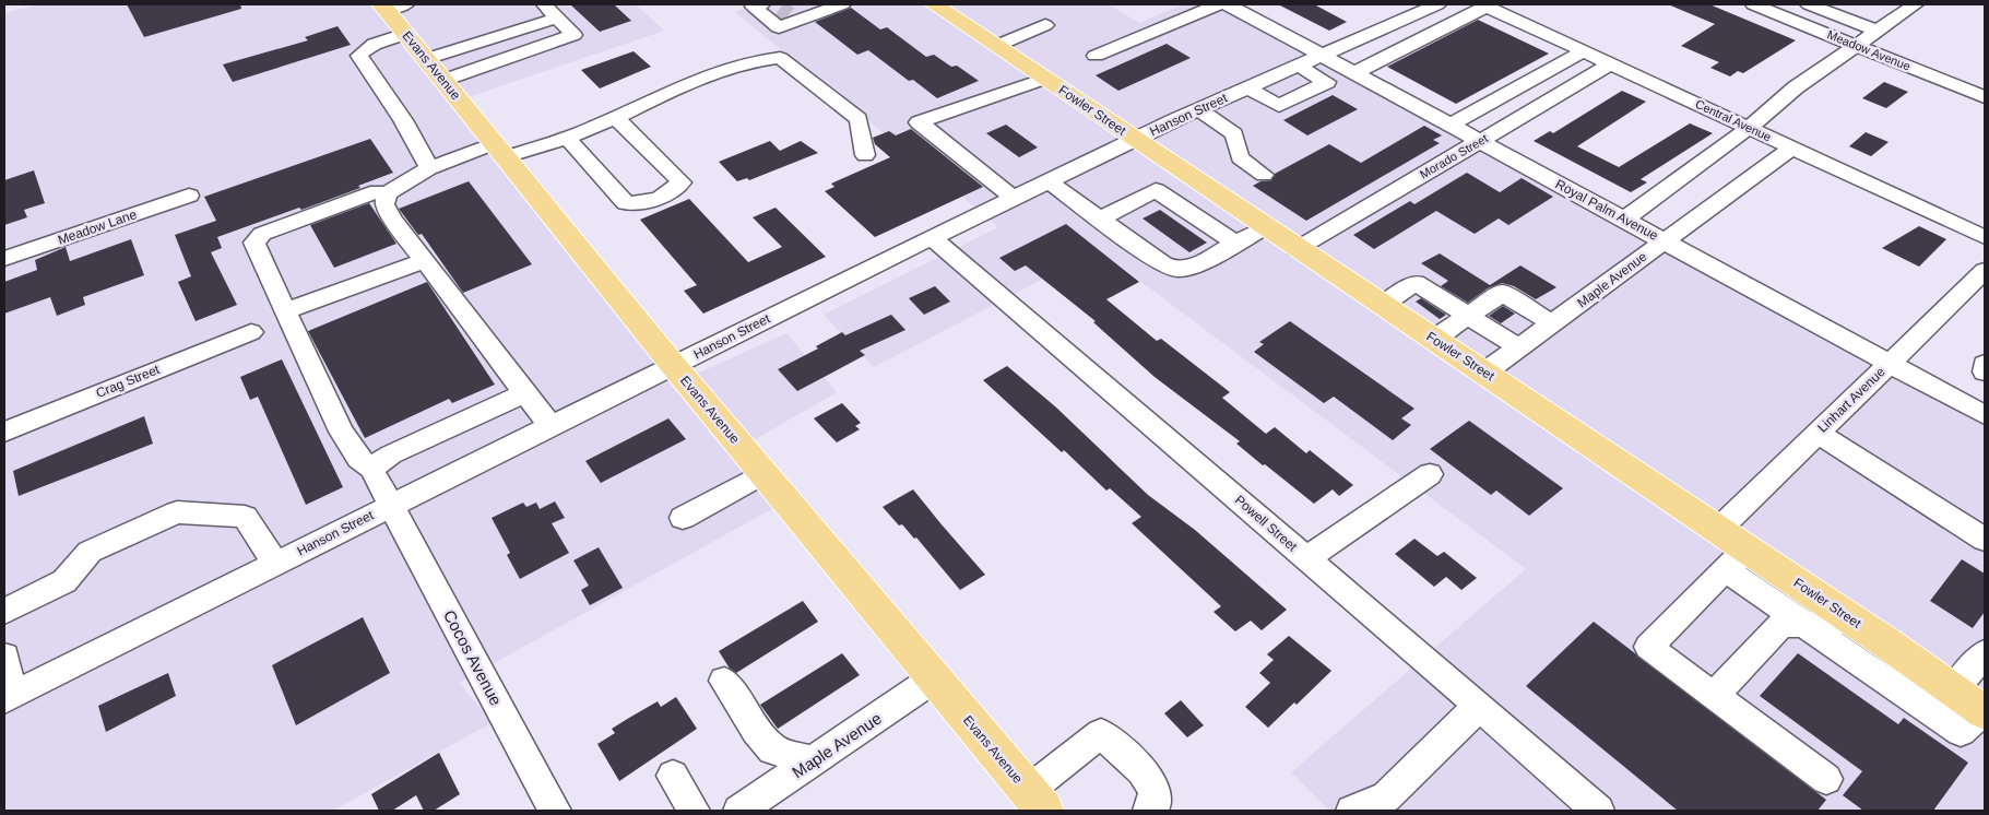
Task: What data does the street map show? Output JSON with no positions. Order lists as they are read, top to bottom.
{
  "streets": {
    "main road": ["Evans Avenue", "Fowler Street"],
    "street": [
      "Meadow Avenue",
      "Hanson Street",
      "Central Avenue",
      "Morado Street",
      "Royal Palm Avenue",
      "Meadow Lane",
      "Maple Avenue",
      "Crag Street",
      "Linhart Avenue",
      "Powell Street",
      "Cocos Avenue"
    ]
  },
  "crossings": [
    ["Evans Avenue", "Hanson Street"],
    ["Evans Avenue", "Maple Avenue"],
    ["Fowler Street", "Hanson Street"],
    ["Fowler Street", "Morado Street"],
    ["Fowler Street", "Maple Avenue"],
    ["Fowler Street", "Linhart Avenue"],
    ["Hanson Street", "Royal Palm Avenue"],
    ["Hanson Street", "Powell Street"],
    ["Hanson Street", "Cocos Avenue"],
    ["Central Avenue", "Morado Street"],
    ["Central Avenue", "Maple Avenue"],
    ["Morado Street", "Royal Palm Avenue"],
    ["Royal Palm Avenue", "Maple Avenue"],
    ["Royal Palm Avenue", "Linhart Avenue"]
  ]
}
